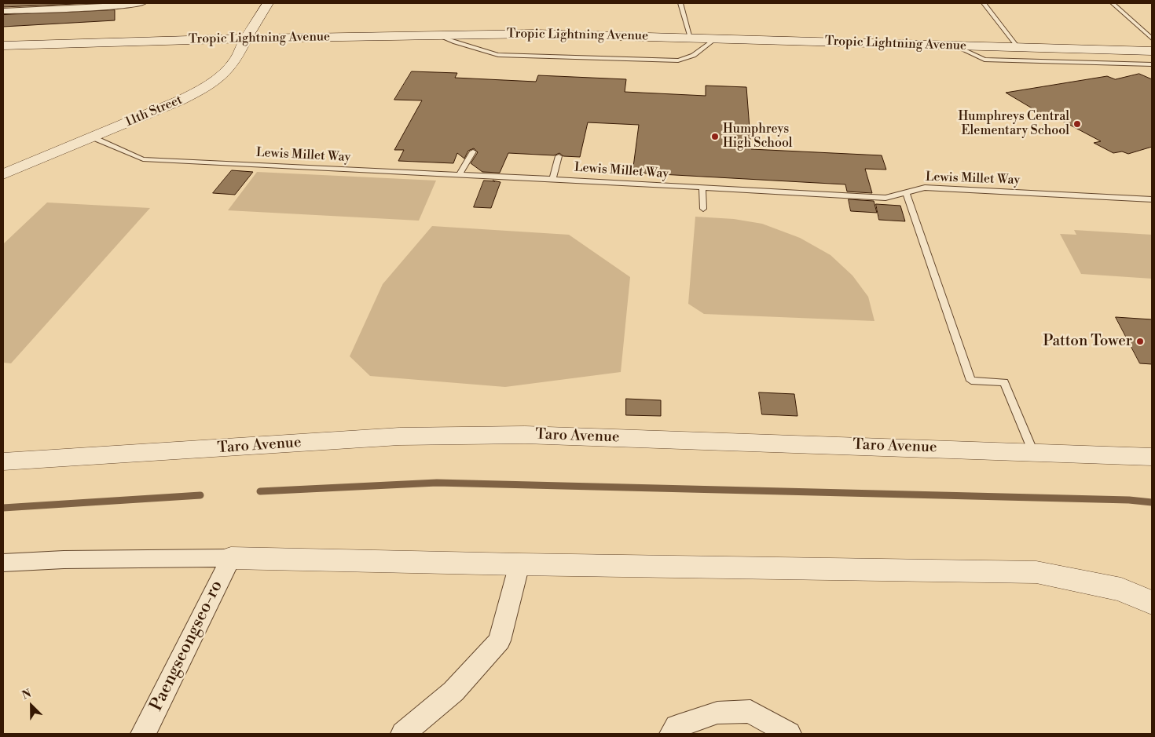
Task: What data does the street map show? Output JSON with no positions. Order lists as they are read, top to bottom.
{
  "streets": {
    "street": [
      "Tropic Lightning Avenue",
      "11th Street",
      "Taro Avenue",
      "Paengseongseo-ro"
    ],
    "lane": ["Lewis Millet Way"]
  },
  "crossings": [
    ["Tropic Lightning Avenue", "11th Street"],
    ["11th Street", "Lewis Millet Way"]
  ],
  "places": ["Humphreys Central Elementary School", "Humphreys High School", "Patton Tower"],
  "north": "top left"
}
